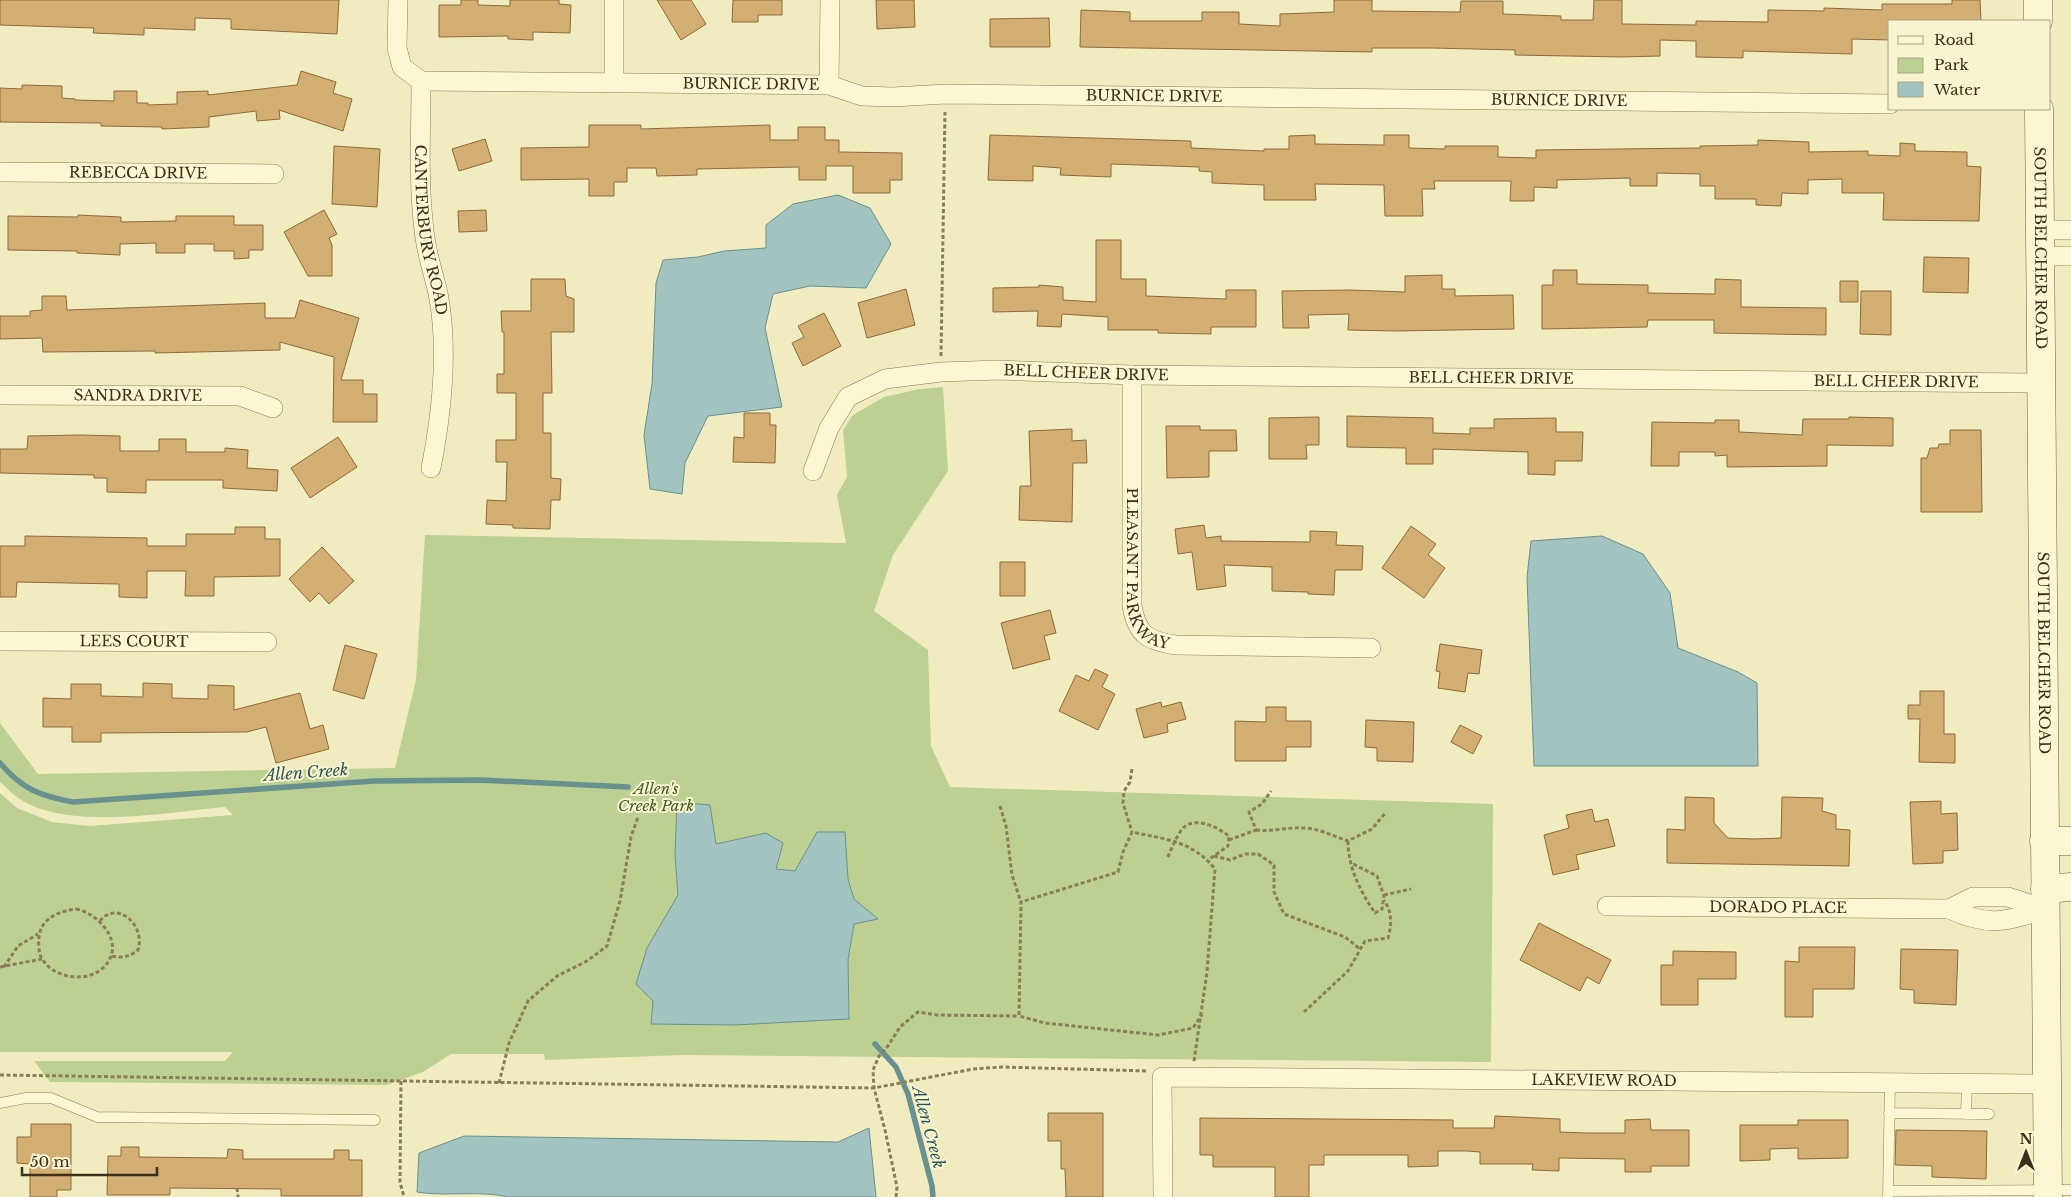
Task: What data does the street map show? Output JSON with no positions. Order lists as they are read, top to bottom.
{
  "streets": {
    "main road": ["SOUTH BELCHER ROAD"],
    "street": [
      "BURNICE DRIVE",
      "REBECCA DRIVE",
      "CANTERBURY ROAD",
      "BELL CHEER DRIVE",
      "SANDRA DRIVE",
      "PLEASANT PARKWAY",
      "LEES COURT",
      "DORADO PLACE",
      "LAKEVIEW ROAD"
    ]
  },
  "crossings": [
    ["BURNICE DRIVE", "CANTERBURY ROAD"],
    ["SOUTH BELCHER ROAD", "BELL CHEER DRIVE"],
    ["SOUTH BELCHER ROAD", "DORADO PLACE"],
    ["SOUTH BELCHER ROAD", "LAKEVIEW ROAD"],
    ["BELL CHEER DRIVE", "PLEASANT PARKWAY"]
  ],
  "water": ["Allen Creek"],
  "parks": ["Allen's Creek Park"],
  "legend": ["Road", "Park", "Water"],
  "scale_bar": "50 m",
  "north": "top"
}
